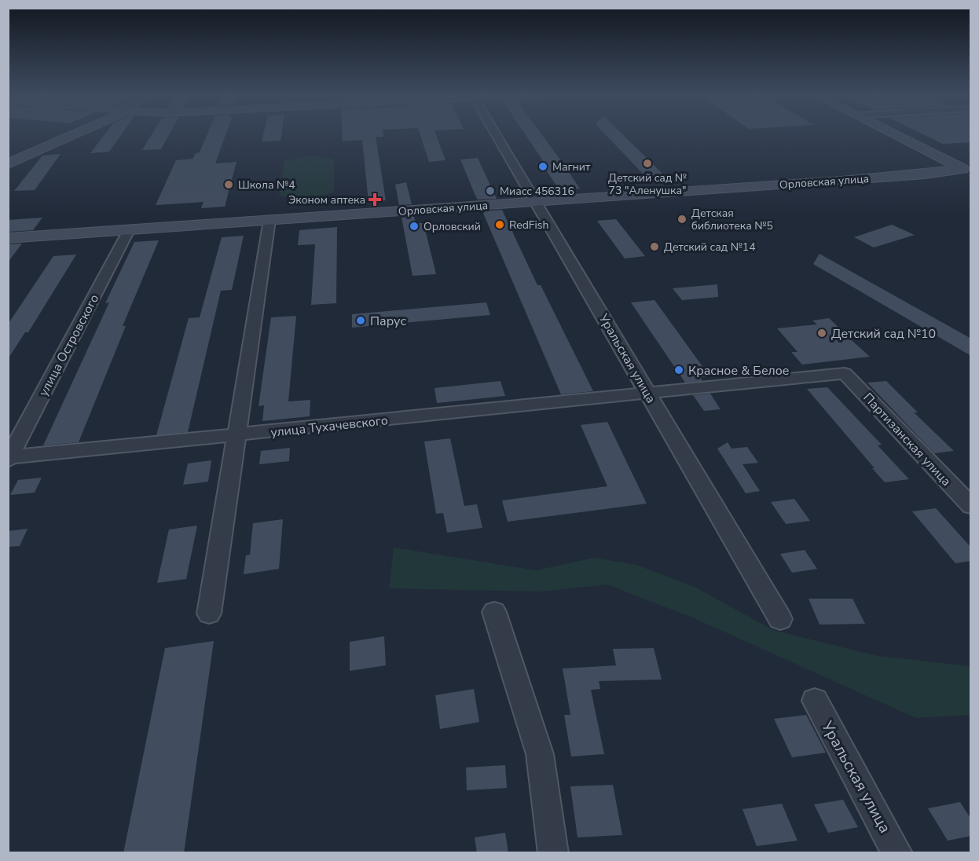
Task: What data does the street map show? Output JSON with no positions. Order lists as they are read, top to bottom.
{
  "streets": {
    "street": [
      "Орловская улица",
      "улица Островского",
      "Уральская улица",
      "улица Тухачевского",
      "Партизанская улица"
    ]
  },
  "crossings": [
    ["Орловская улица", "улица Островского"],
    ["Орловская улица", "Уральская улица"],
    ["улица Островского", "улица Тухачевского"],
    ["Уральская улица", "улица Тухачевского"],
    ["улица Тухачевского", "Партизанская улица"]
  ],
  "places": {
    "other": [
      "Детский сад № 73 \"Аленушка\"",
      "Магнит",
      "Школа №4",
      "Миасс 456316",
      "Детская библиотека №5",
      "RedFish",
      "Орловский",
      "Детский сад №14",
      "Парус",
      "Детский сад №10",
      "Красное & Белое"
    ],
    "health": ["Эконом аптека"]
  }
}
